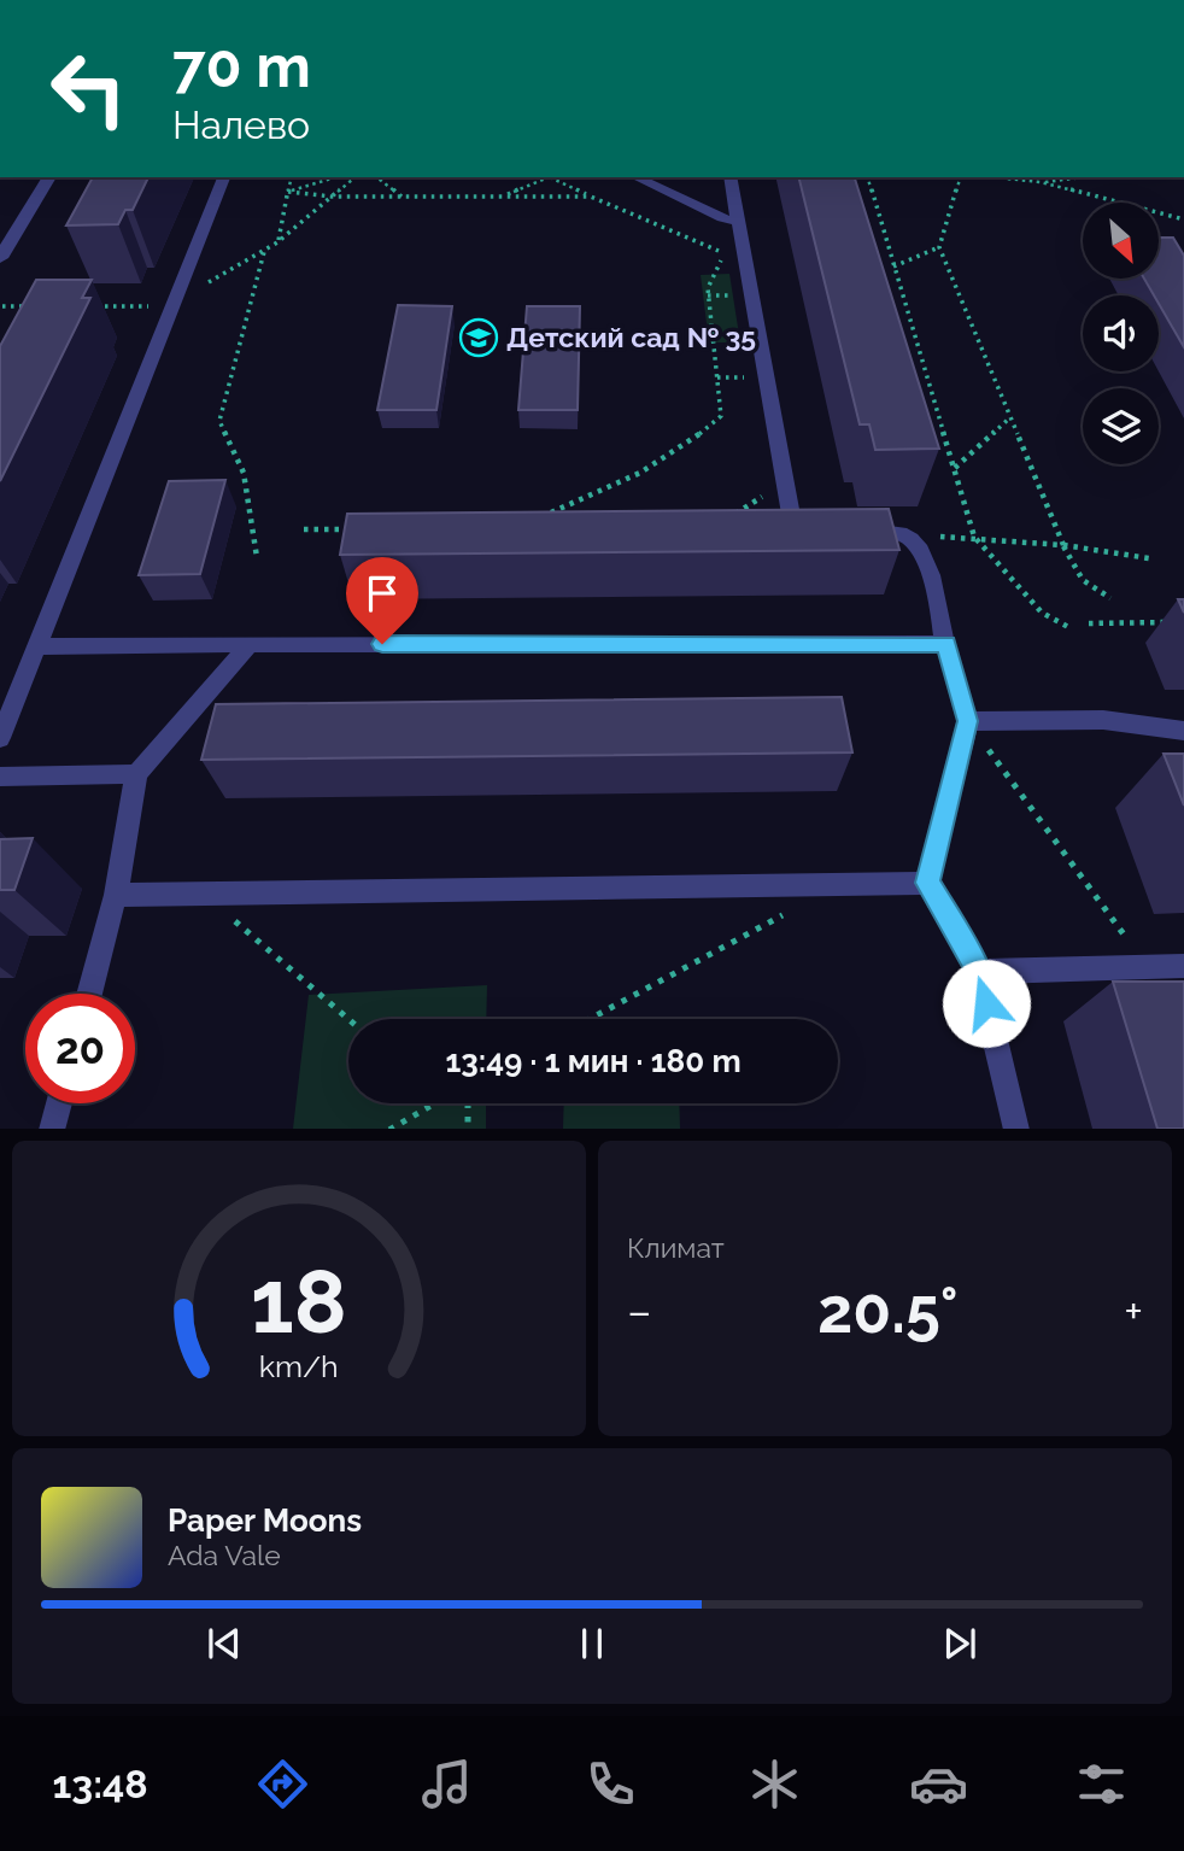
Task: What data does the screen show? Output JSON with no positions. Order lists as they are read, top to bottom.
{
  "places": {
    "school or university": ["Детский сад № 35"]
  },
  "north": "bottom right",
  "page": {
    "turn": ["70 m", "Налево"],
    "limit": "20",
    "trip": "13:49 · 1 мин · 180 m",
    "tile": "Климат",
    "heat": ["−", "20.5°", "+"],
    "song": ["Paper Moons", "Ada Vale"],
    "tabs": "13:48",
    "gauge": ["18", "km/h"]
  }
}
